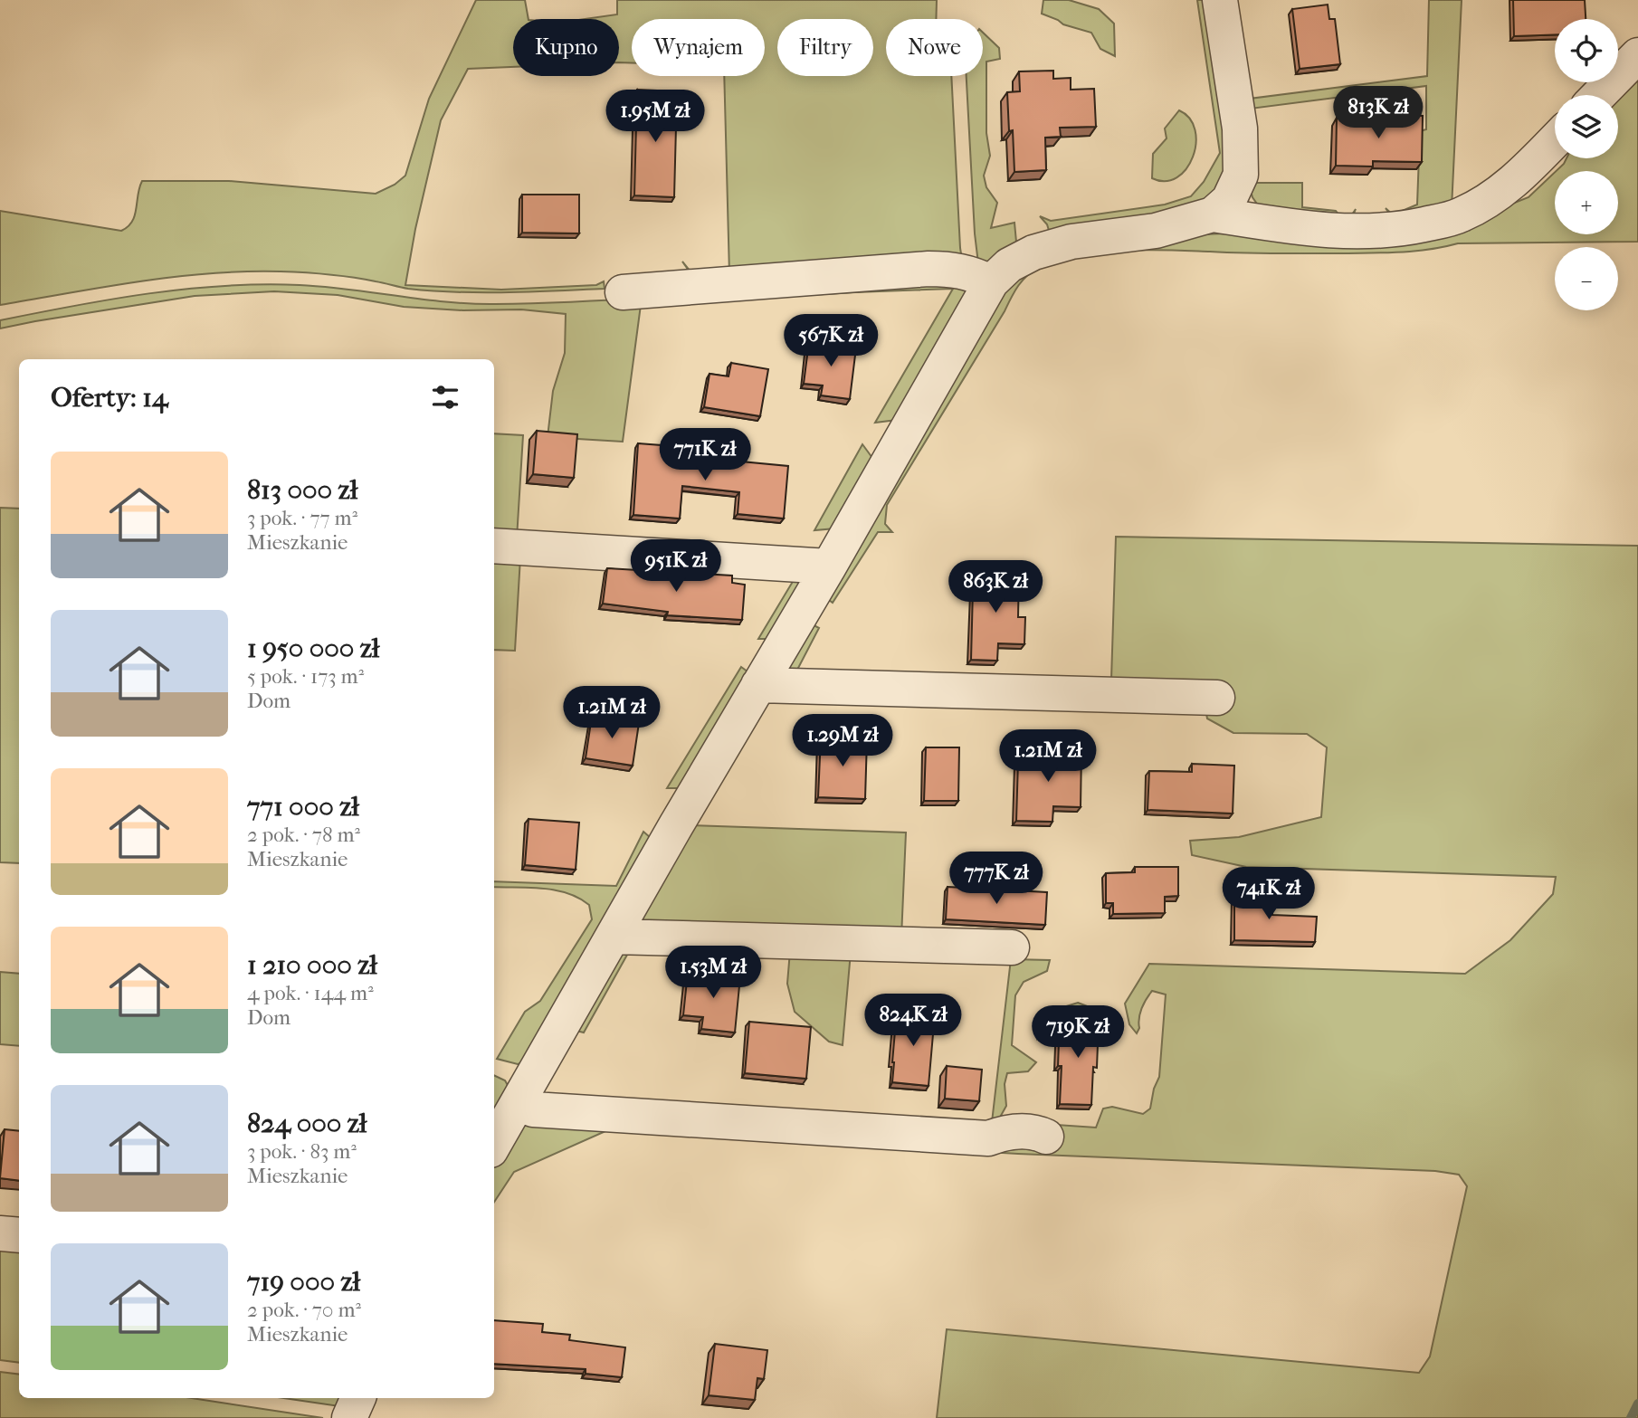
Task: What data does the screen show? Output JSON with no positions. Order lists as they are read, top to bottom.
{
  "page": {
    "map_buttons": ["+", "−"],
    "chip": [
      "Kupno",
      "Wynajem",
      "Filtry",
      "Nowe"
    ],
    "price": [
      "813K zł",
      "1.95M zł",
      "567K zł",
      "771K zł",
      "951K zł",
      "863K zł",
      "1.21M zł",
      "1.29M zł",
      "1.21M zł",
      "777K zł",
      "741K zł",
      "1.53M zł",
      "824K zł",
      "719K zł"
    ],
    "heading": "Oferty: 14",
    "list": [
      {
        "name": "813 000 zł",
        "note": "3 pok. · 77 m² · Mieszkanie"
      },
      {
        "name": "1 950 000 zł",
        "note": "5 pok. · 173 m² · Dom"
      },
      {
        "name": "771 000 zł",
        "note": "2 pok. · 78 m² · Mieszkanie"
      },
      {
        "name": "1 210 000 zł",
        "note": "4 pok. · 144 m² · Dom"
      },
      {
        "name": "824 000 zł",
        "note": "3 pok. · 83 m² · Mieszkanie"
      },
      {
        "name": "719 000 zł",
        "note": "2 pok. · 70 m² · Mieszkanie"
      }
    ]
  }
}
